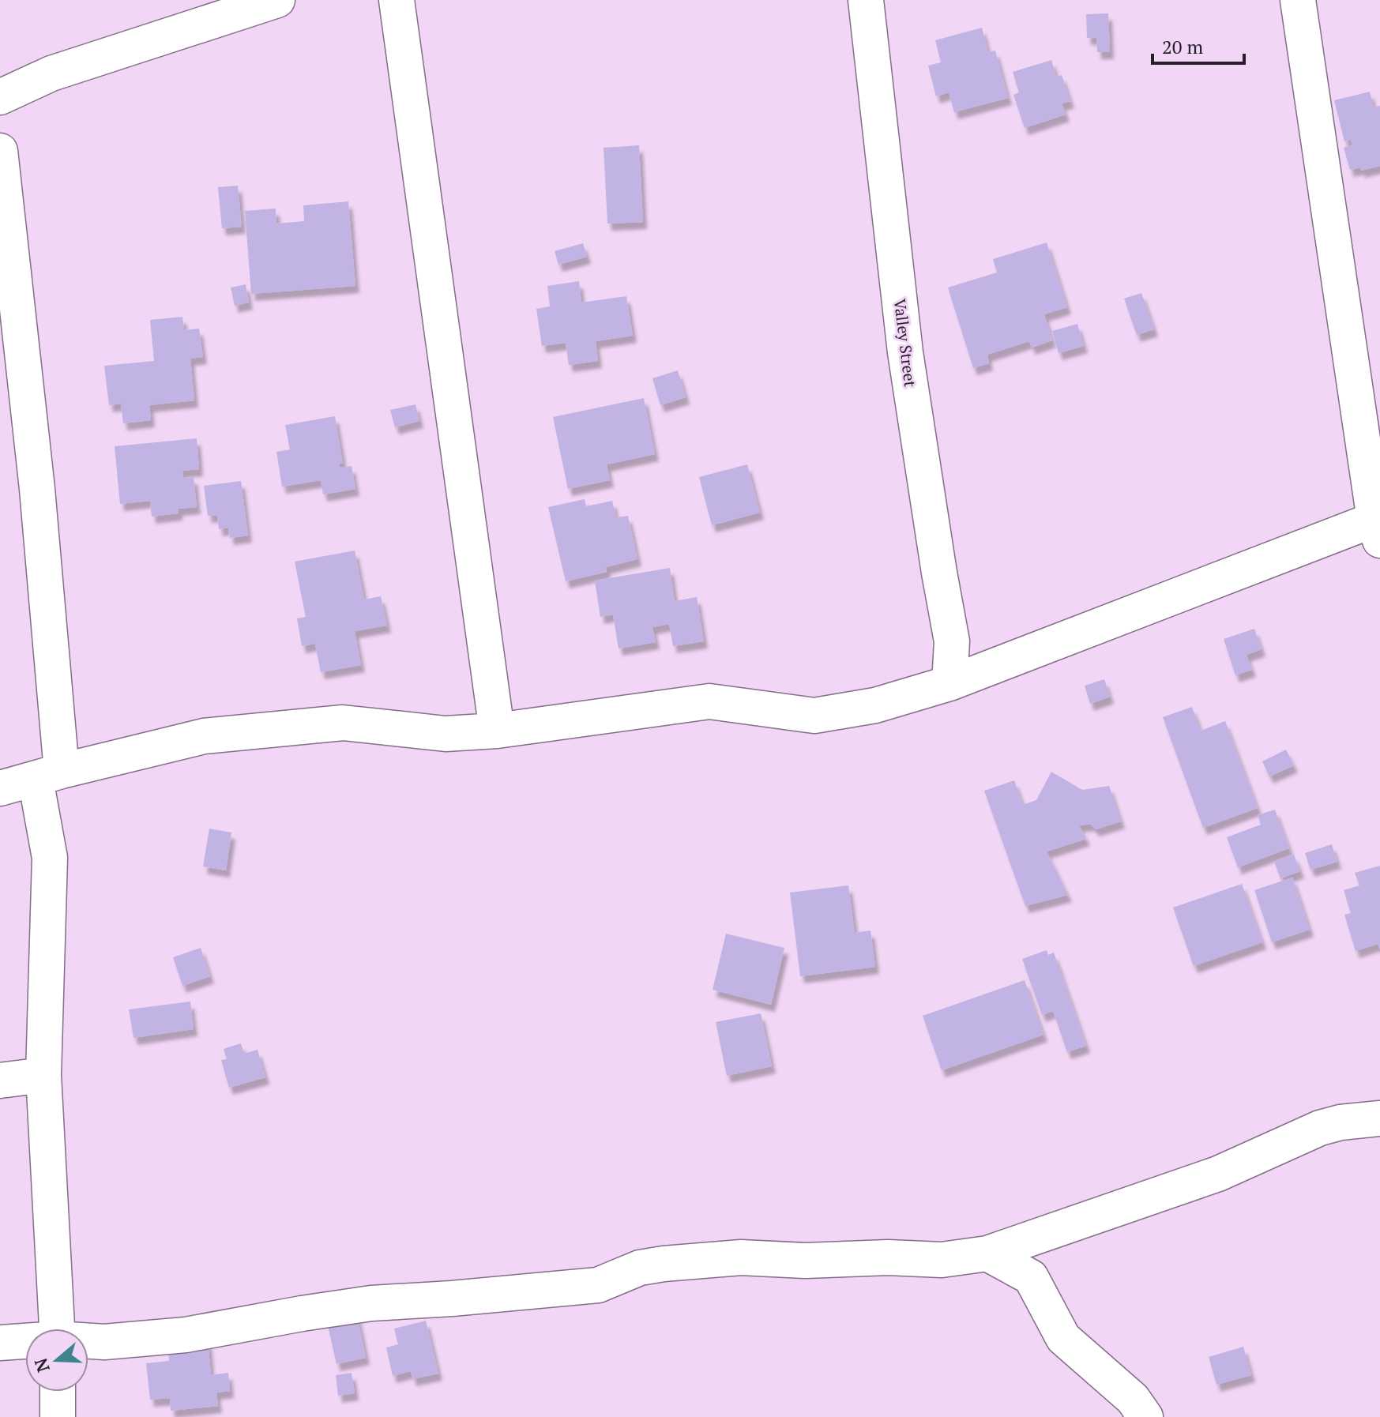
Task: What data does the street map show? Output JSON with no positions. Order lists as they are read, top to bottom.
{
  "streets": {
    "street": ["Valley Street"]
  },
  "scale_bar": "20 m",
  "north": "left"
}
